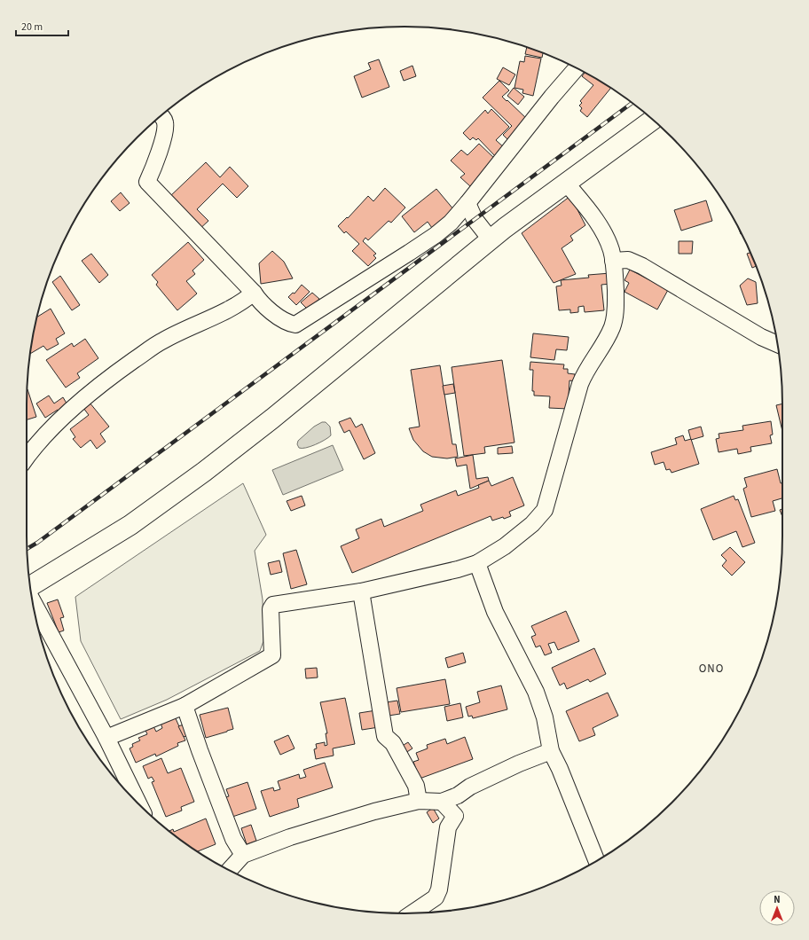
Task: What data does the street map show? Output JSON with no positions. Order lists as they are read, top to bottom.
{
  "districts": ["ONO"],
  "scale_bar": "20 m",
  "north": "top"
}
